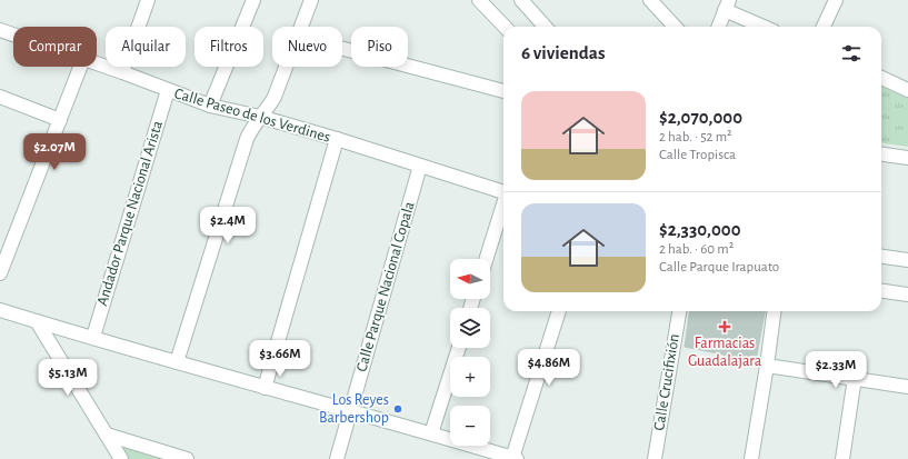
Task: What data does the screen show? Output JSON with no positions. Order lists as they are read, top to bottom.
{
  "streets": {
    "street": [
      "Calle Paseo de los Verdines",
      "Andador Parque Nacional Arista",
      "Calle Parque Nacional Copala",
      "Calle Crucifixión"
    ]
  },
  "crossings": [
    ["Calle Paseo de los Verdines", "Andador Parque Nacional Arista"],
    ["Calle Paseo de los Verdines", "Calle Parque Nacional Copala"]
  ],
  "places": {
    "health": ["Farmacias Guadalajara"],
    "other": ["Los Reyes Barbershop"]
  },
  "north": "left",
  "page": {
    "chip": [
      "Comprar",
      "Alquilar",
      "Filtros",
      "Nuevo",
      "Piso"
    ],
    "heading": "6 viviendas",
    "list": [
      {
        "name": "$2,070,000",
        "note": "2 hab. · 52 m² · Calle Tropisca"
      },
      {
        "name": "$2,330,000",
        "note": "2 hab. · 60 m² · Calle Parque Irapuato"
      }
    ],
    "price": [
      "$2.07M",
      "$2.4M",
      "$3.66M",
      "$4.86M",
      "$2.33M",
      "$5.13M"
    ],
    "map_buttons": ["+", "−"]
  }
}
